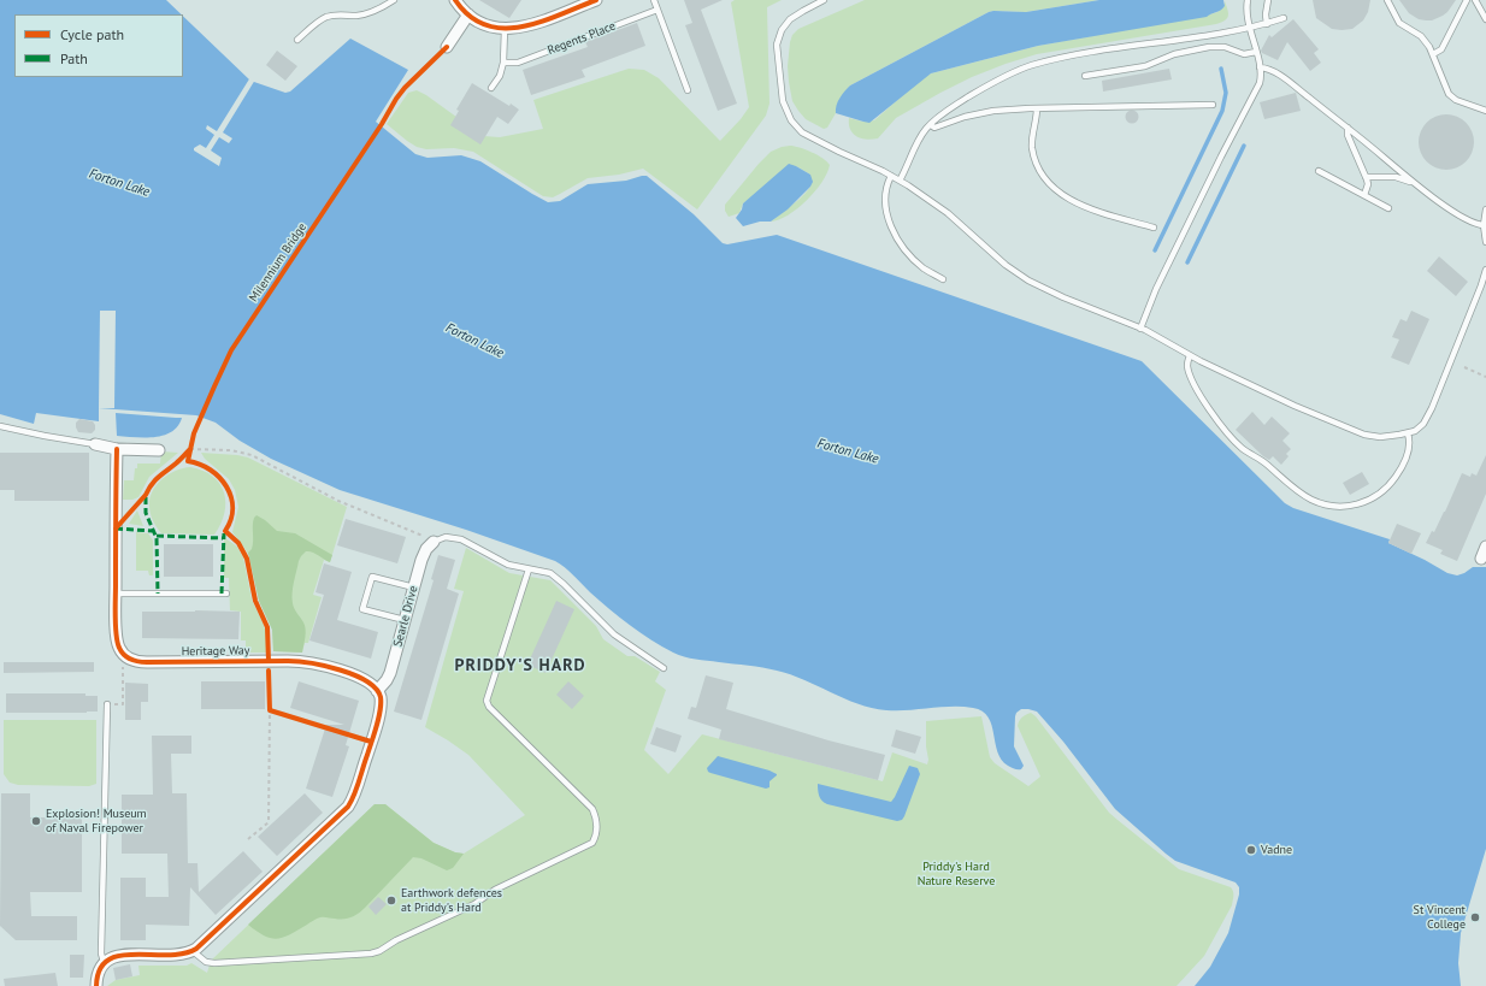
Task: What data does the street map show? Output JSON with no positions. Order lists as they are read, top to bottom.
{
  "streets": {
    "street": ["Searle Drive", "Heritage Way"],
    "lane": ["Regents Place"],
    "cycle path": ["Milennium Bridge"]
  },
  "crossings": [
    ["Searle Drive", "Heritage Way"]
  ],
  "districts": ["PRIDDY'S HARD"],
  "water": ["Forton Lake"],
  "parks": ["Priddy's Hard Nature Reserve"],
  "places": [
    "Explosion! Museum of Naval Firepower",
    "Vadne",
    "Earthwork defences at Priddy's Hard",
    "St Vincent College"
  ],
  "legend": ["Cycle path", "Path"]
}
